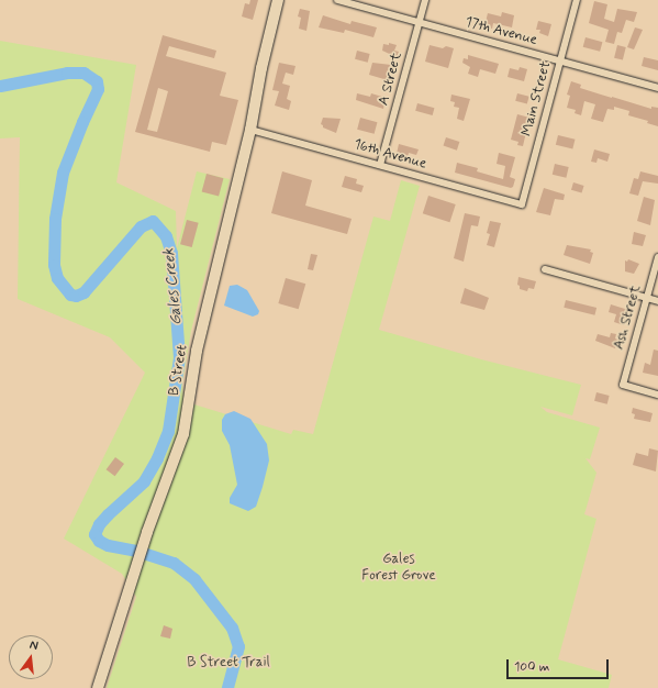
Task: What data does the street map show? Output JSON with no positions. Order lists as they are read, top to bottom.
{
  "streets": {
    "main road": ["B Street"],
    "street": [
      "17th Avenue",
      "A Street",
      "Main Street",
      "16th Avenue",
      "Ash Street"
    ]
  },
  "crossings": [
    ["17th Avenue", "A Street"],
    ["17th Avenue", "Main Street"],
    ["A Street", "16th Avenue"],
    ["Main Street", "16th Avenue"],
    ["16th Avenue", "B Street"]
  ],
  "water": ["Gales Creek"],
  "parks": ["Gales Forest Grove", "B Street Trail"],
  "scale_bar": "100 m",
  "north": "top"
}
